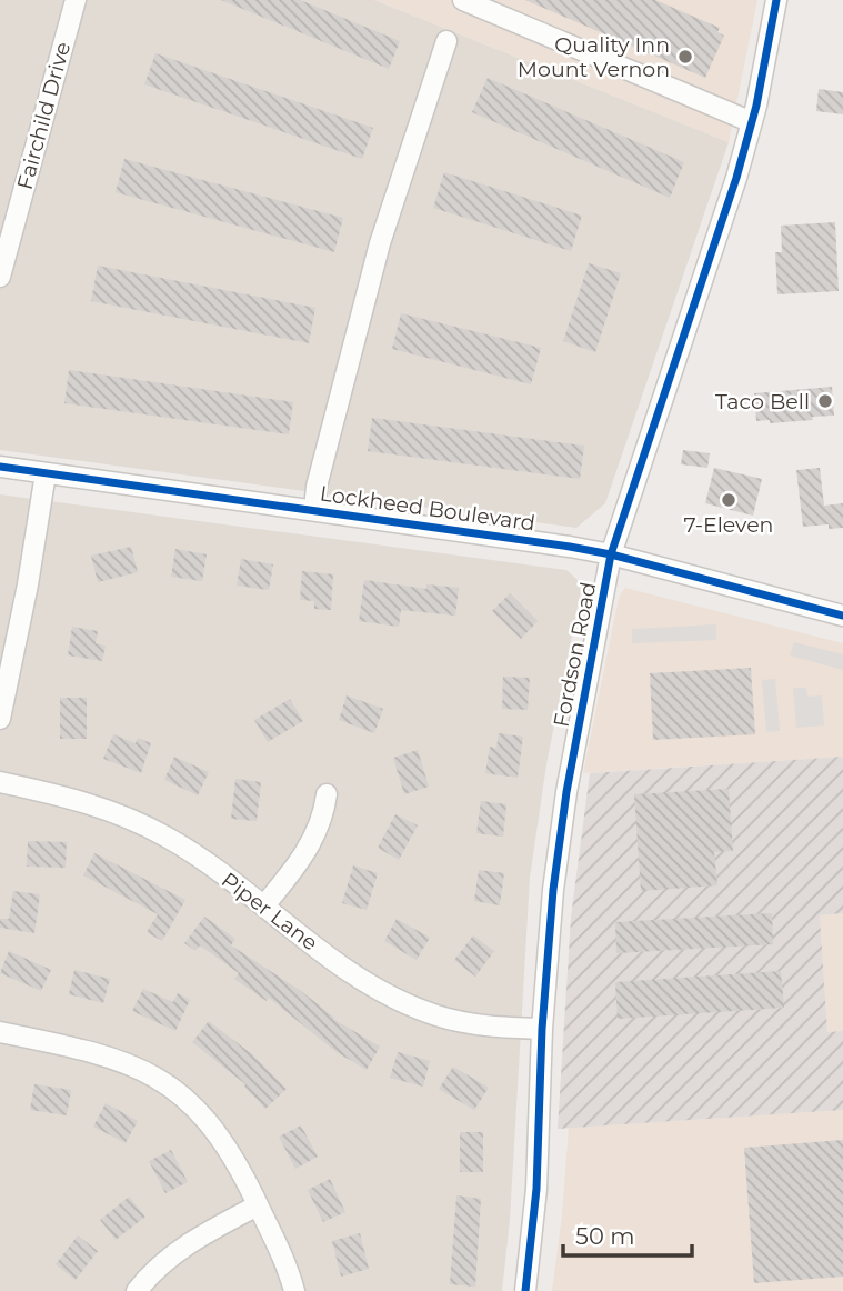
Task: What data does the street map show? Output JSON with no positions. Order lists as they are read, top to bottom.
{
  "streets": {
    "street": [
      "Fairchild Drive",
      "Lockheed Boulevard",
      "Fordson Road",
      "Piper Lane"
    ]
  },
  "crossings": [
    ["Lockheed Boulevard", "Fordson Road"],
    ["Fordson Road", "Piper Lane"]
  ],
  "places": ["Quality Inn Mount Vernon", "Taco Bell", "7-Eleven"],
  "scale_bar": "50 m"
}
